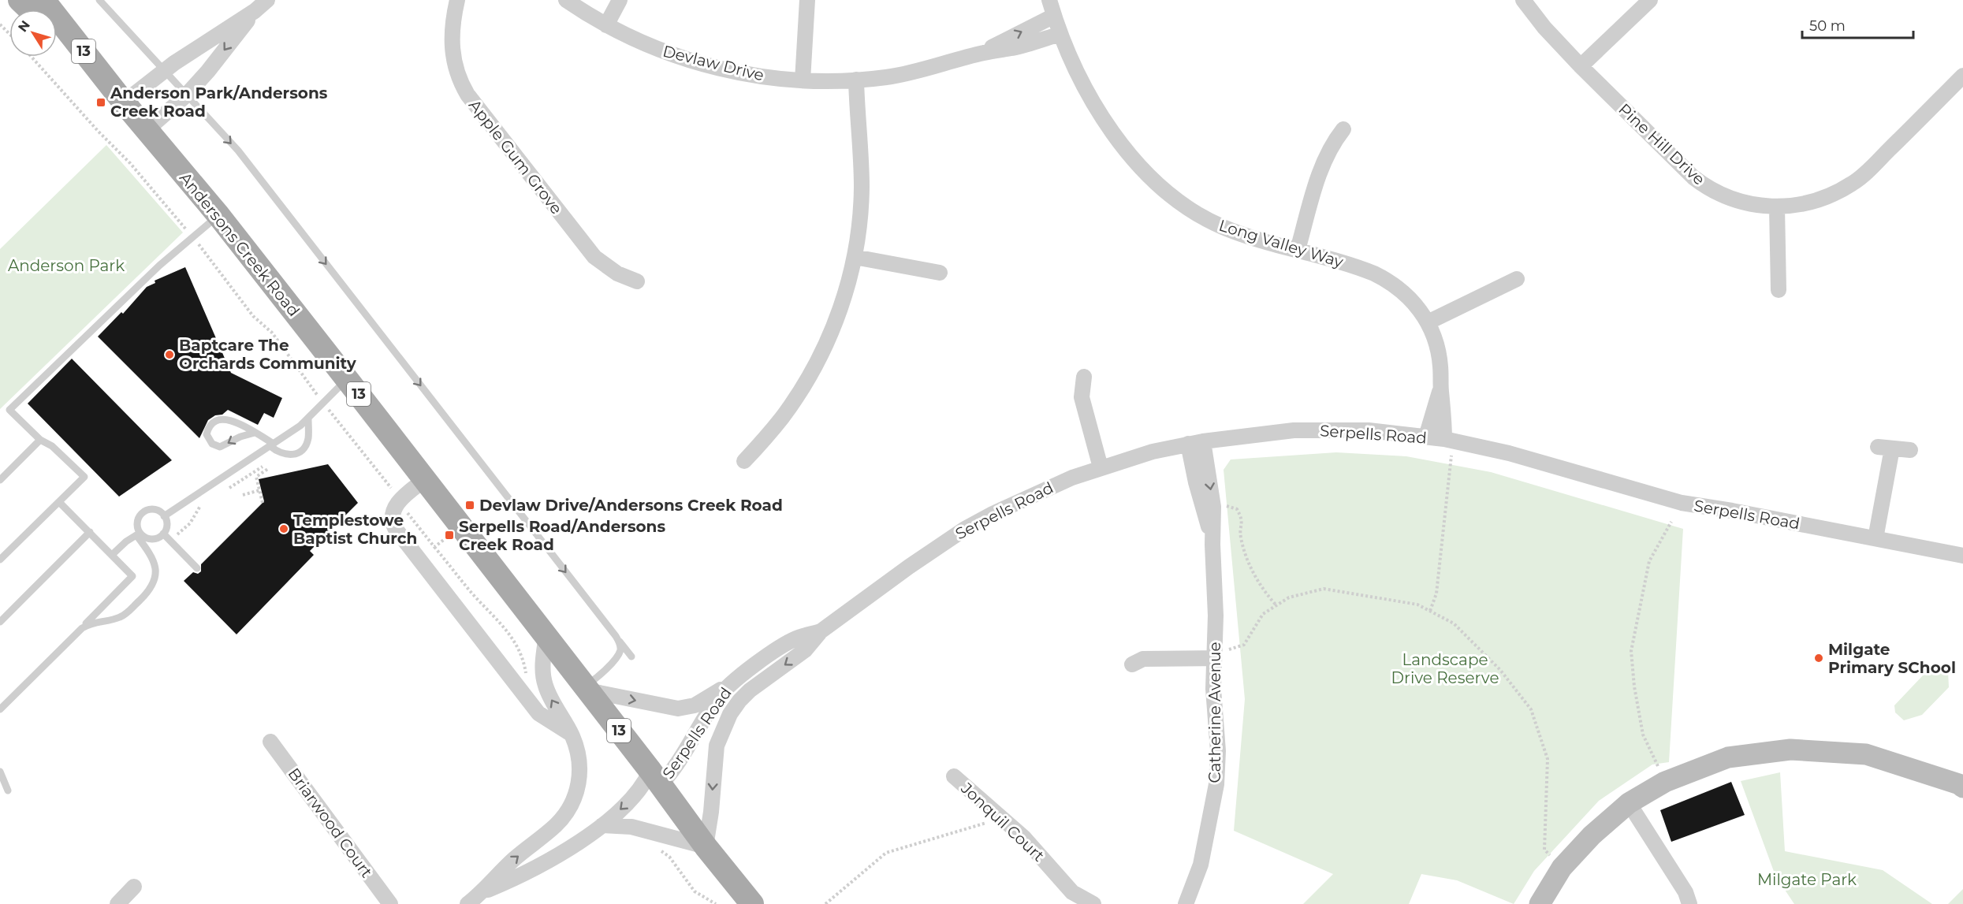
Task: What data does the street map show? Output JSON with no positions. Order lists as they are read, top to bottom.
{
  "streets": {
    "main road": ["13", "Andersons Creek Road"],
    "street": [
      "Devlaw Drive",
      "Pine Hill Drive",
      "Apple Gum Grove",
      "Long Valley Way",
      "Serpells Road",
      "Catherine Avenue",
      "Jonquil Court",
      "Briarwood Court"
    ]
  },
  "crossings": [
    ["Devlaw Drive", "Long Valley Way"],
    ["Long Valley Way", "Serpells Road"],
    ["Andersons Creek Road", "Serpells Road"],
    ["Serpells Road", "Catherine Avenue"]
  ],
  "parks": ["Anderson Park", "Landscape Drive Reserve", "Milgate Park"],
  "places": {
    "transit": ["Anderson Park/Andersons Creek Road", "Devlaw Drive/Andersons Creek Road", "Serpells Road/Andersons Creek Road"],
    "other": ["Baptcare The Orchards Community", "Templestowe Baptist Church", "Milgate Primary SChool"]
  },
  "scale_bar": "50 m",
  "north": "top left"
}
